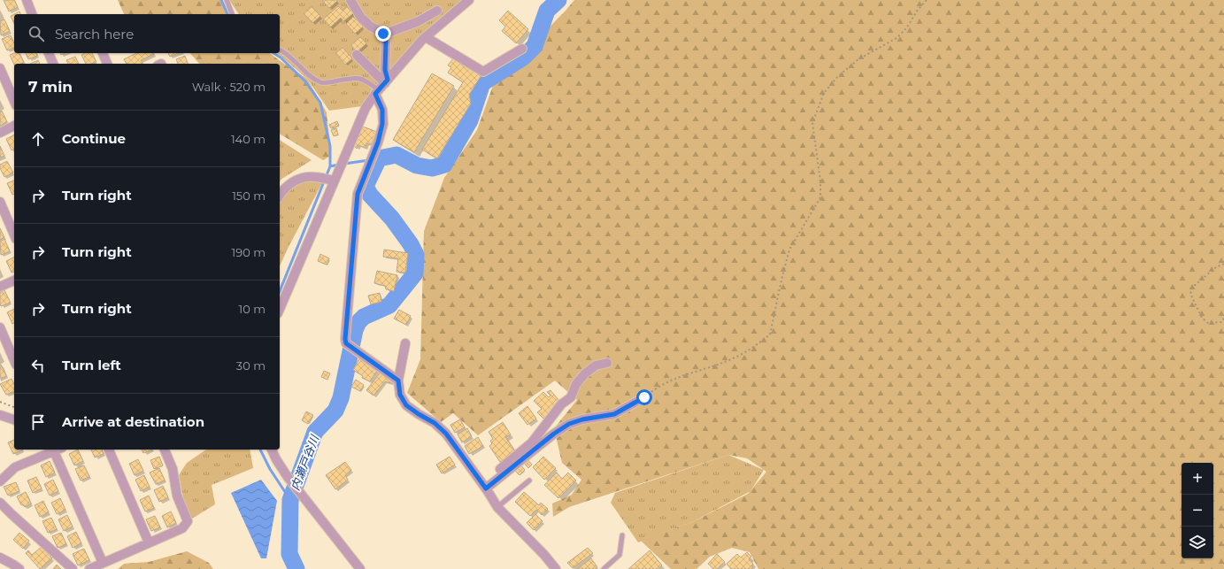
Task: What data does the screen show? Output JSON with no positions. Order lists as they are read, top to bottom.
{
  "water": ["内瀬戸谷川"],
  "page": {
    "search": "Search here",
    "heading": ["7 min", "Walk · 520 m"],
    "list": [
      ["Continue", "140 m"],
      ["Turn right", "150 m"],
      ["Turn right", "190 m"],
      ["Turn right", "10 m"],
      ["Turn left", "30 m"],
      "Arrive at destination"
    ],
    "map_buttons": ["+", "−"]
  }
}
